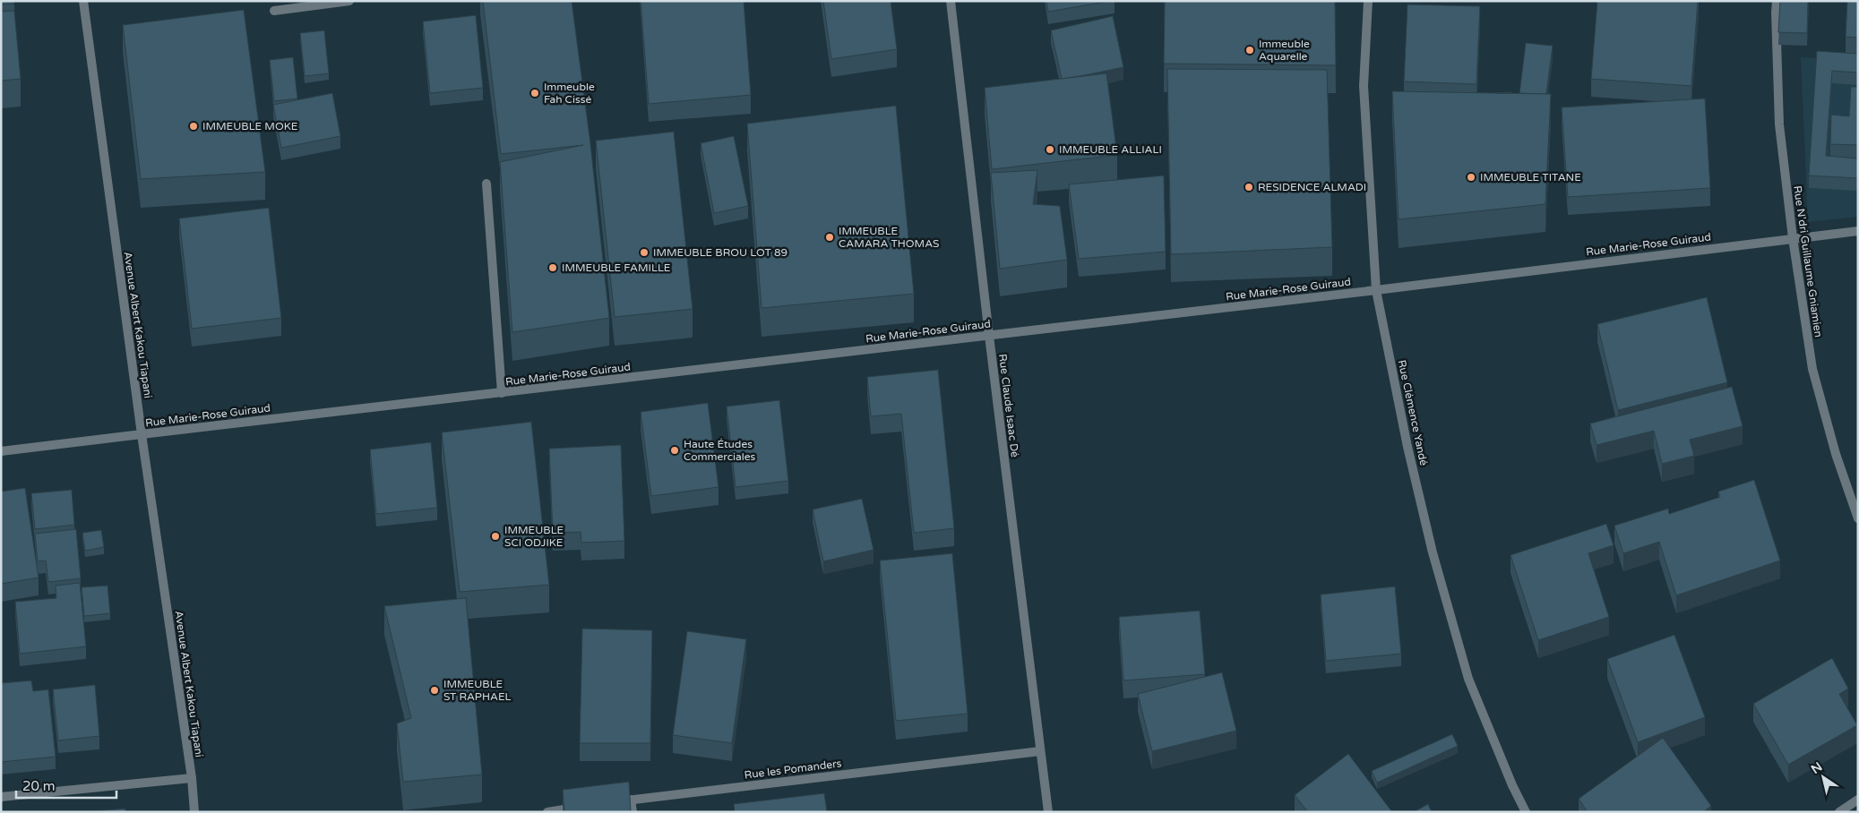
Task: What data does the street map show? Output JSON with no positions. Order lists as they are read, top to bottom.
{
  "streets": {
    "street": [
      "Rue Marie-Rose Guiraud",
      "Rue N'dri Guillaume Gniamien",
      "Avenue Albert Kakou Tiapani",
      "Rue Claude Isaac Dé",
      "Rue Clémence Yandé",
      "Rue les Pomanders"
    ]
  },
  "crossings": [
    ["Rue Marie-Rose Guiraud", "Rue N'dri Guillaume Gniamien"],
    ["Rue Marie-Rose Guiraud", "Avenue Albert Kakou Tiapani"],
    ["Rue Marie-Rose Guiraud", "Rue Claude Isaac Dé"],
    ["Rue Marie-Rose Guiraud", "Rue Clémence Yandé"],
    ["Rue Claude Isaac Dé", "Rue les Pomanders"]
  ],
  "places": [
    "Immeuble Aquarelle",
    "Immeuble Fah Cissé",
    "IMMEUBLE MOKE",
    "IMMEUBLE ALLIALI",
    "IMMEUBLE TITANE",
    "RESIDENCE ALMADI",
    "IMMEUBLE CAMARA THOMAS",
    "IMMEUBLE BROU LOT 89",
    "IMMEUBLE FAMILLE",
    "Haute Études Commerciales",
    "IMMEUBLE SCI ODJIKE",
    "IMMEUBLE ST RAPHAEL"
  ],
  "scale_bar": "20 m",
  "north": "top left"
}
